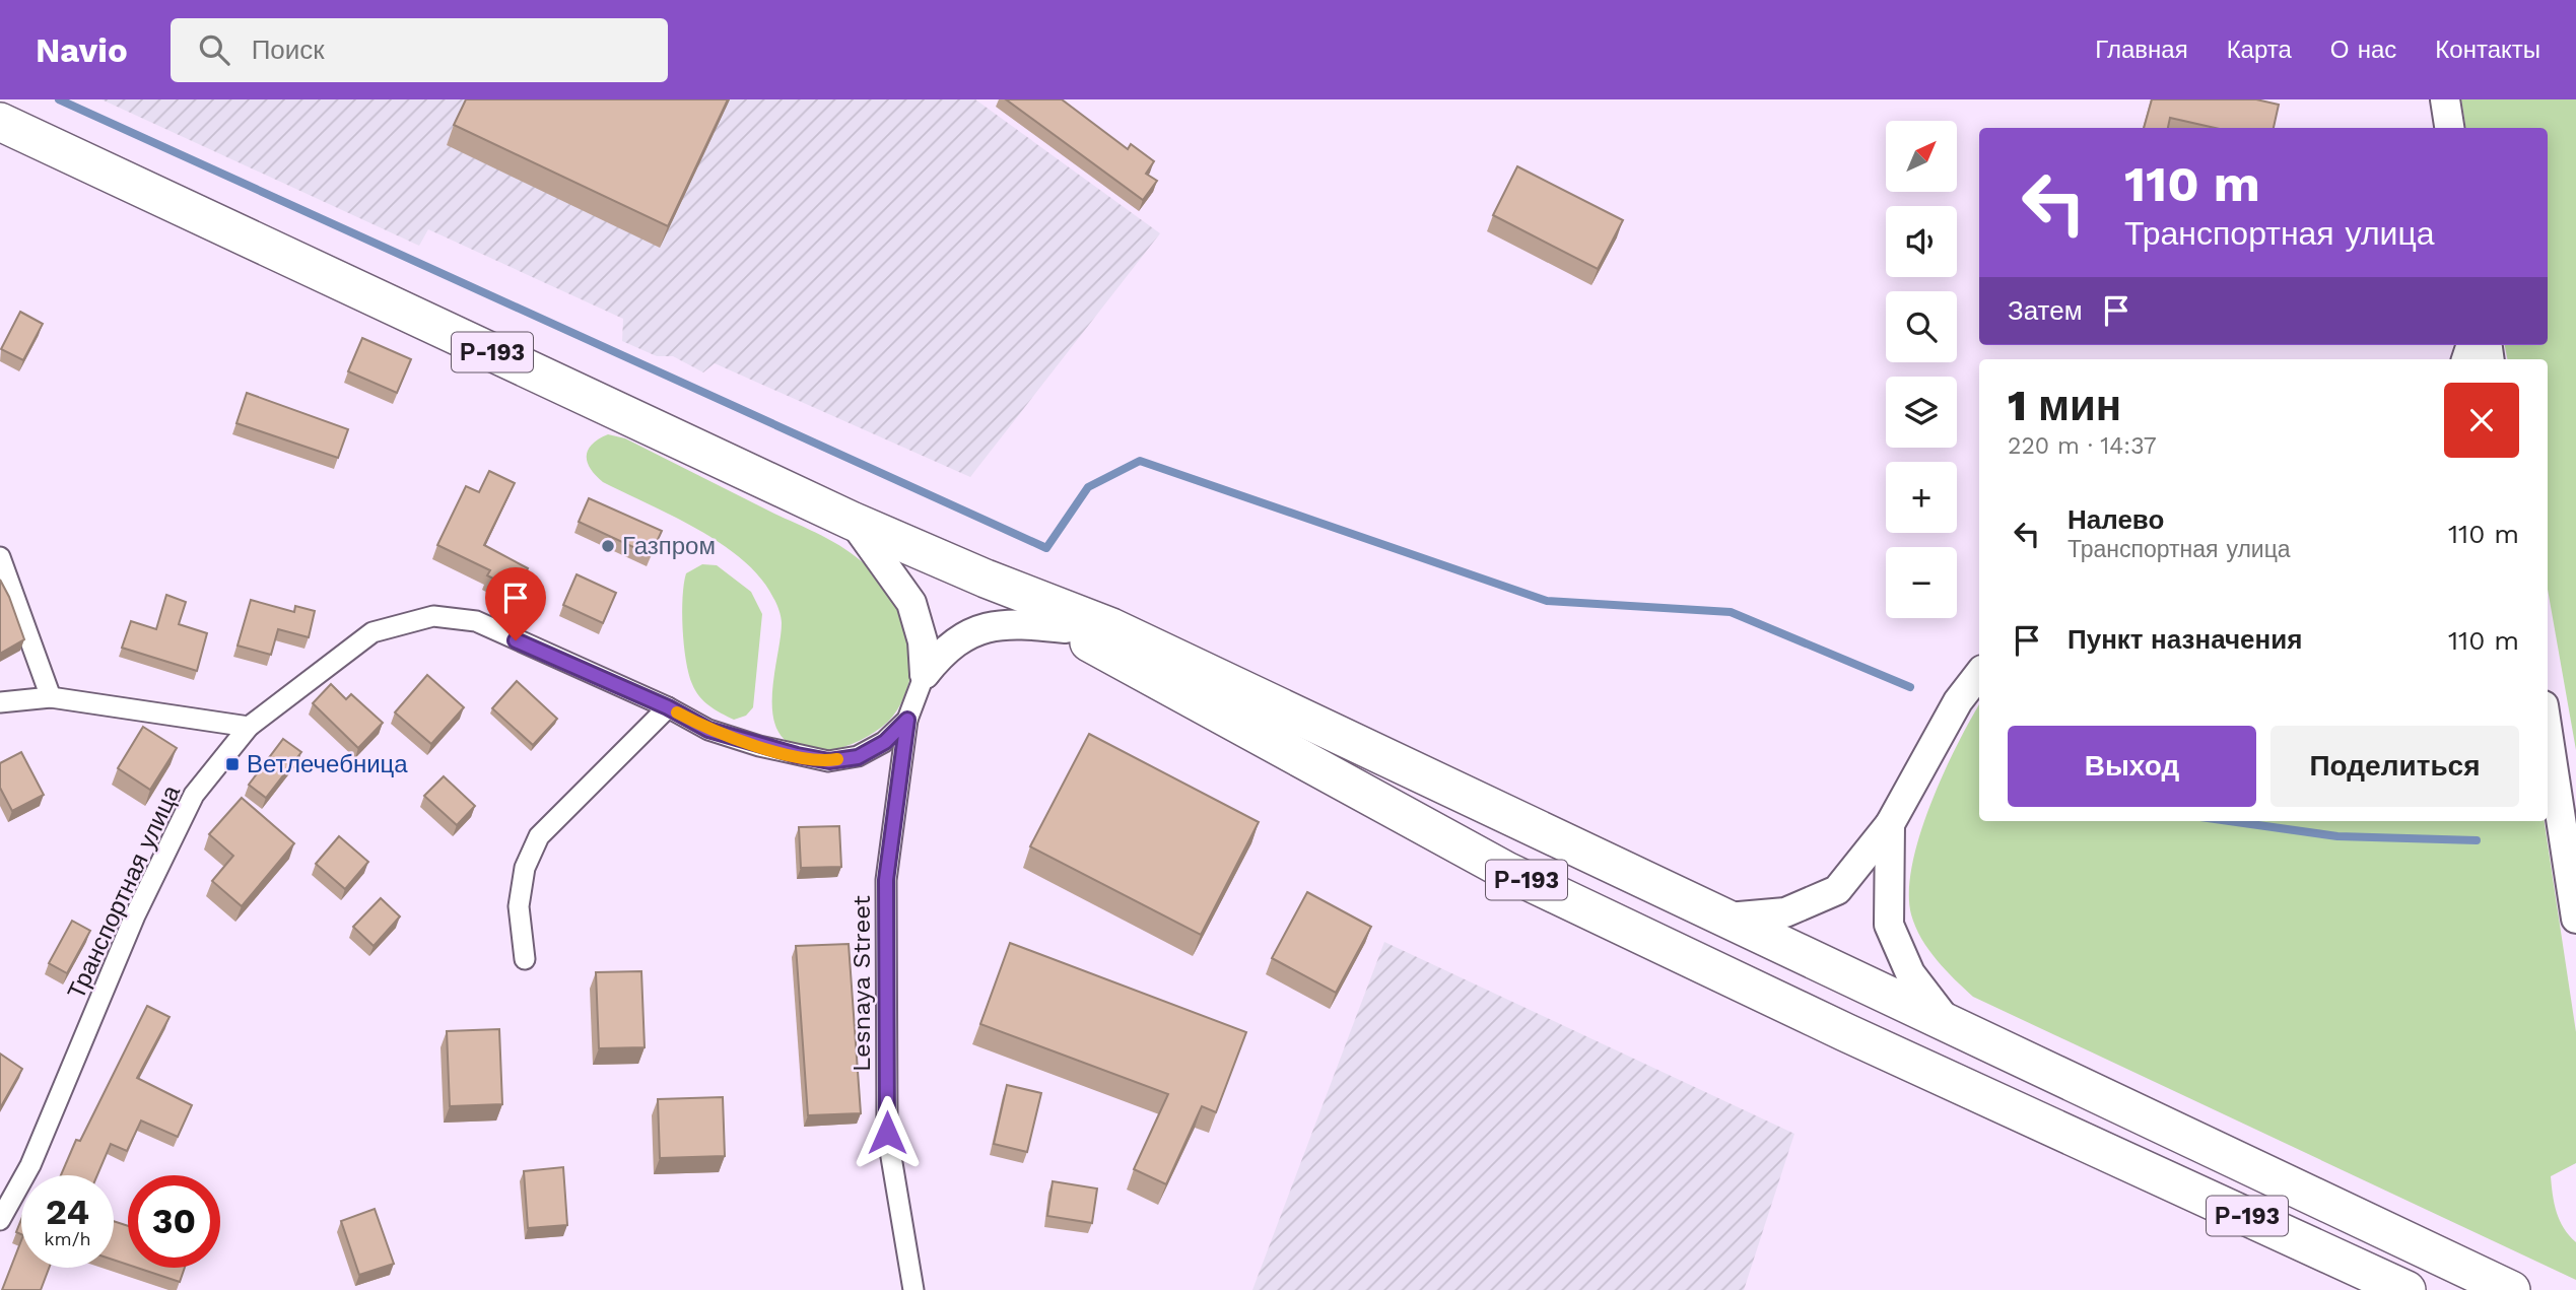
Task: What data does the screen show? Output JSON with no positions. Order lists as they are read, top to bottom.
{
  "streets": {
    "highway": ["Р-193"],
    "street": ["Транспортная улица", "Lesnaya Street"]
  },
  "crossings": [
    ["Транспортная улица", "Lesnaya Street"]
  ],
  "places": {
    "other": ["Газпром"],
    "transit": ["Ветлечебница"]
  },
  "north": "top right",
  "page": {
    "header": "Navio",
    "search": "Поиск",
    "nav": [
      "Главная",
      "Карта",
      "О нас",
      "Контакты"
    ],
    "map_buttons": ["+", "−"],
    "turn": ["110 m", "Транспортная улица"],
    "then": "Затем",
    "heading": ["1 мин", "220 m · 14:37"],
    "list": [
      {
        "name": "Налево",
        "note": "Транспортная улица",
        "value": "110 m"
      },
      {
        "name": "Пункт назначения",
        "value": "110 m"
      }
    ],
    "buttons": ["Выход", "Поделиться"],
    "speed": "24 km/h",
    "limit": "30"
  }
}
